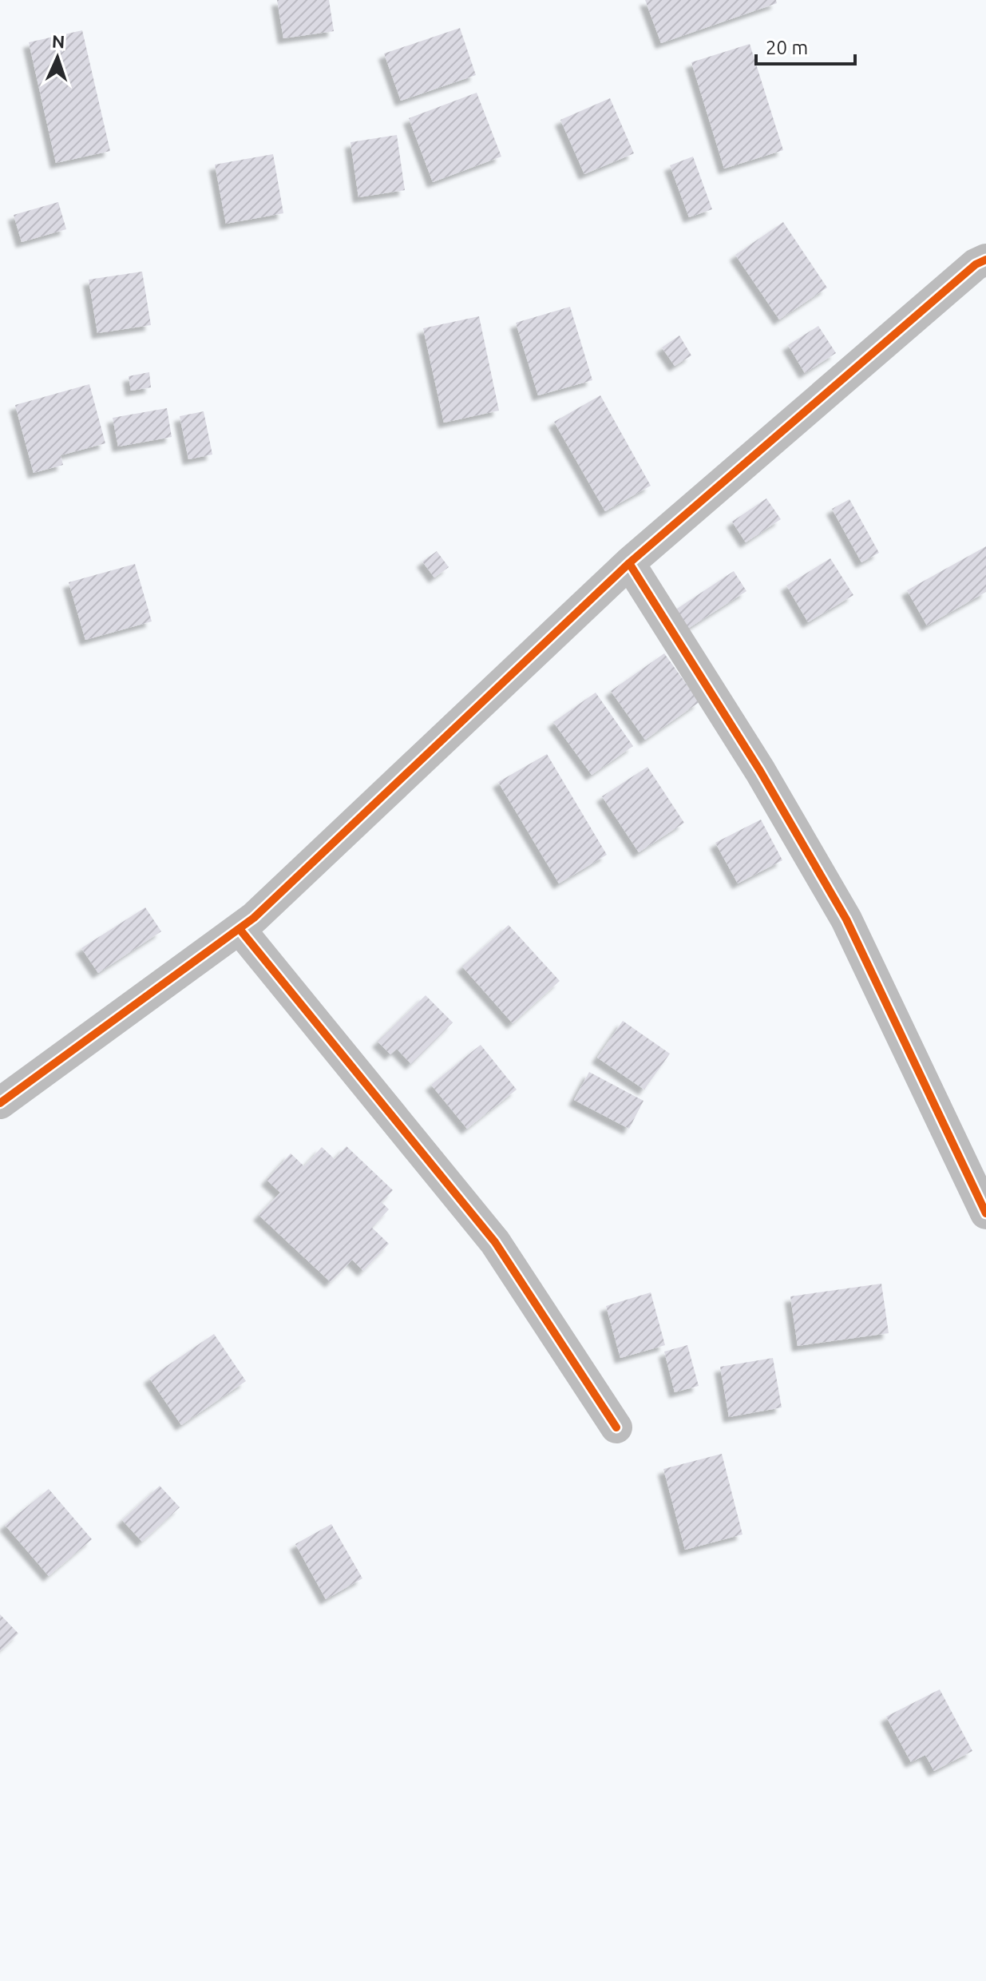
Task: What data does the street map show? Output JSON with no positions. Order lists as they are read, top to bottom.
{
  "scale_bar": "20 m",
  "north": "top"
}
